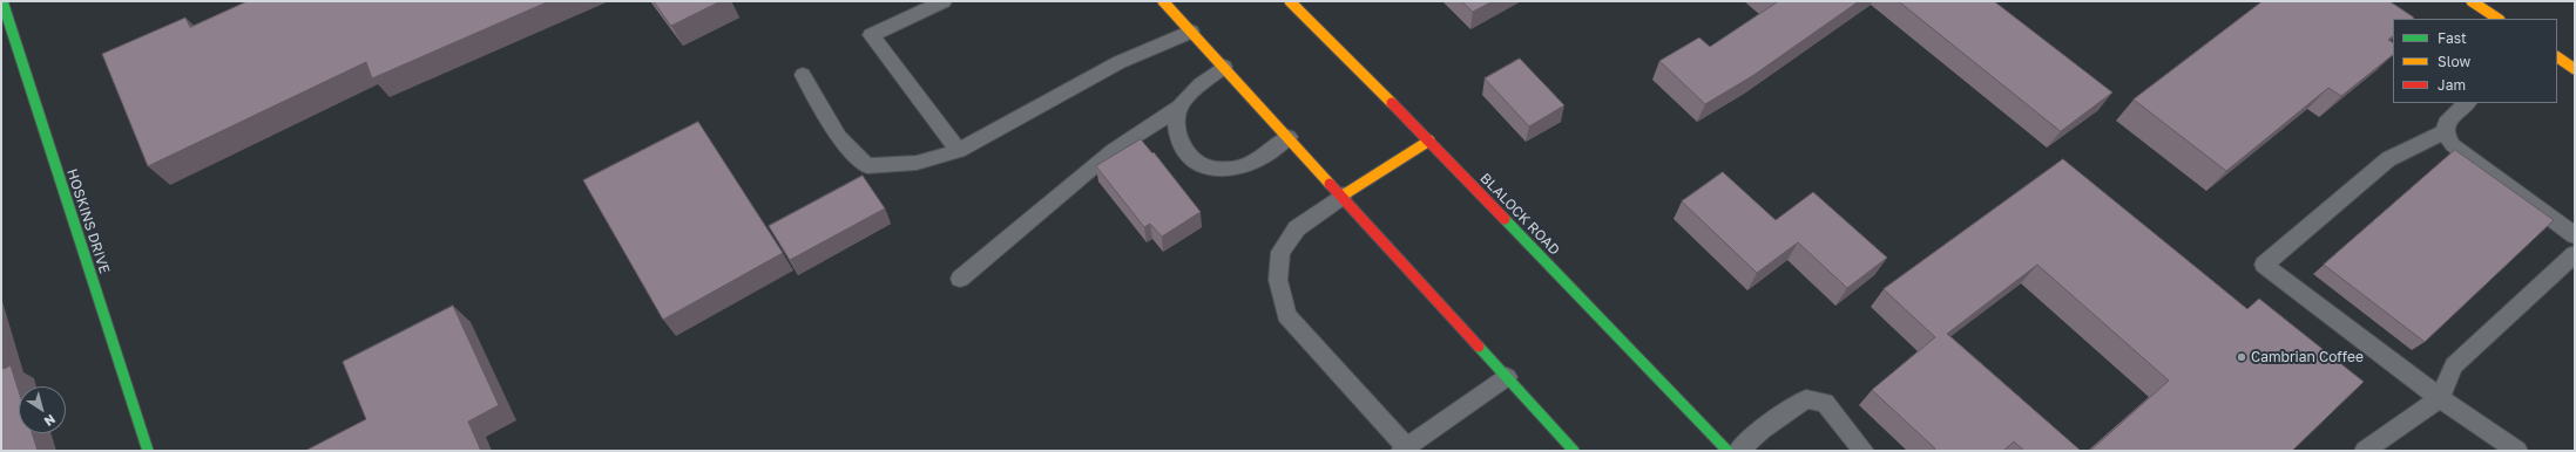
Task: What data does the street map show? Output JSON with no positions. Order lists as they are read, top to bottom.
{
  "streets": {
    "main road": ["BLALOCK ROAD", "HOSKINS DRIVE"]
  },
  "places": ["Cambrian Coffee"],
  "legend": ["Fast", "Slow", "Jam"],
  "north": "bottom right"
}
